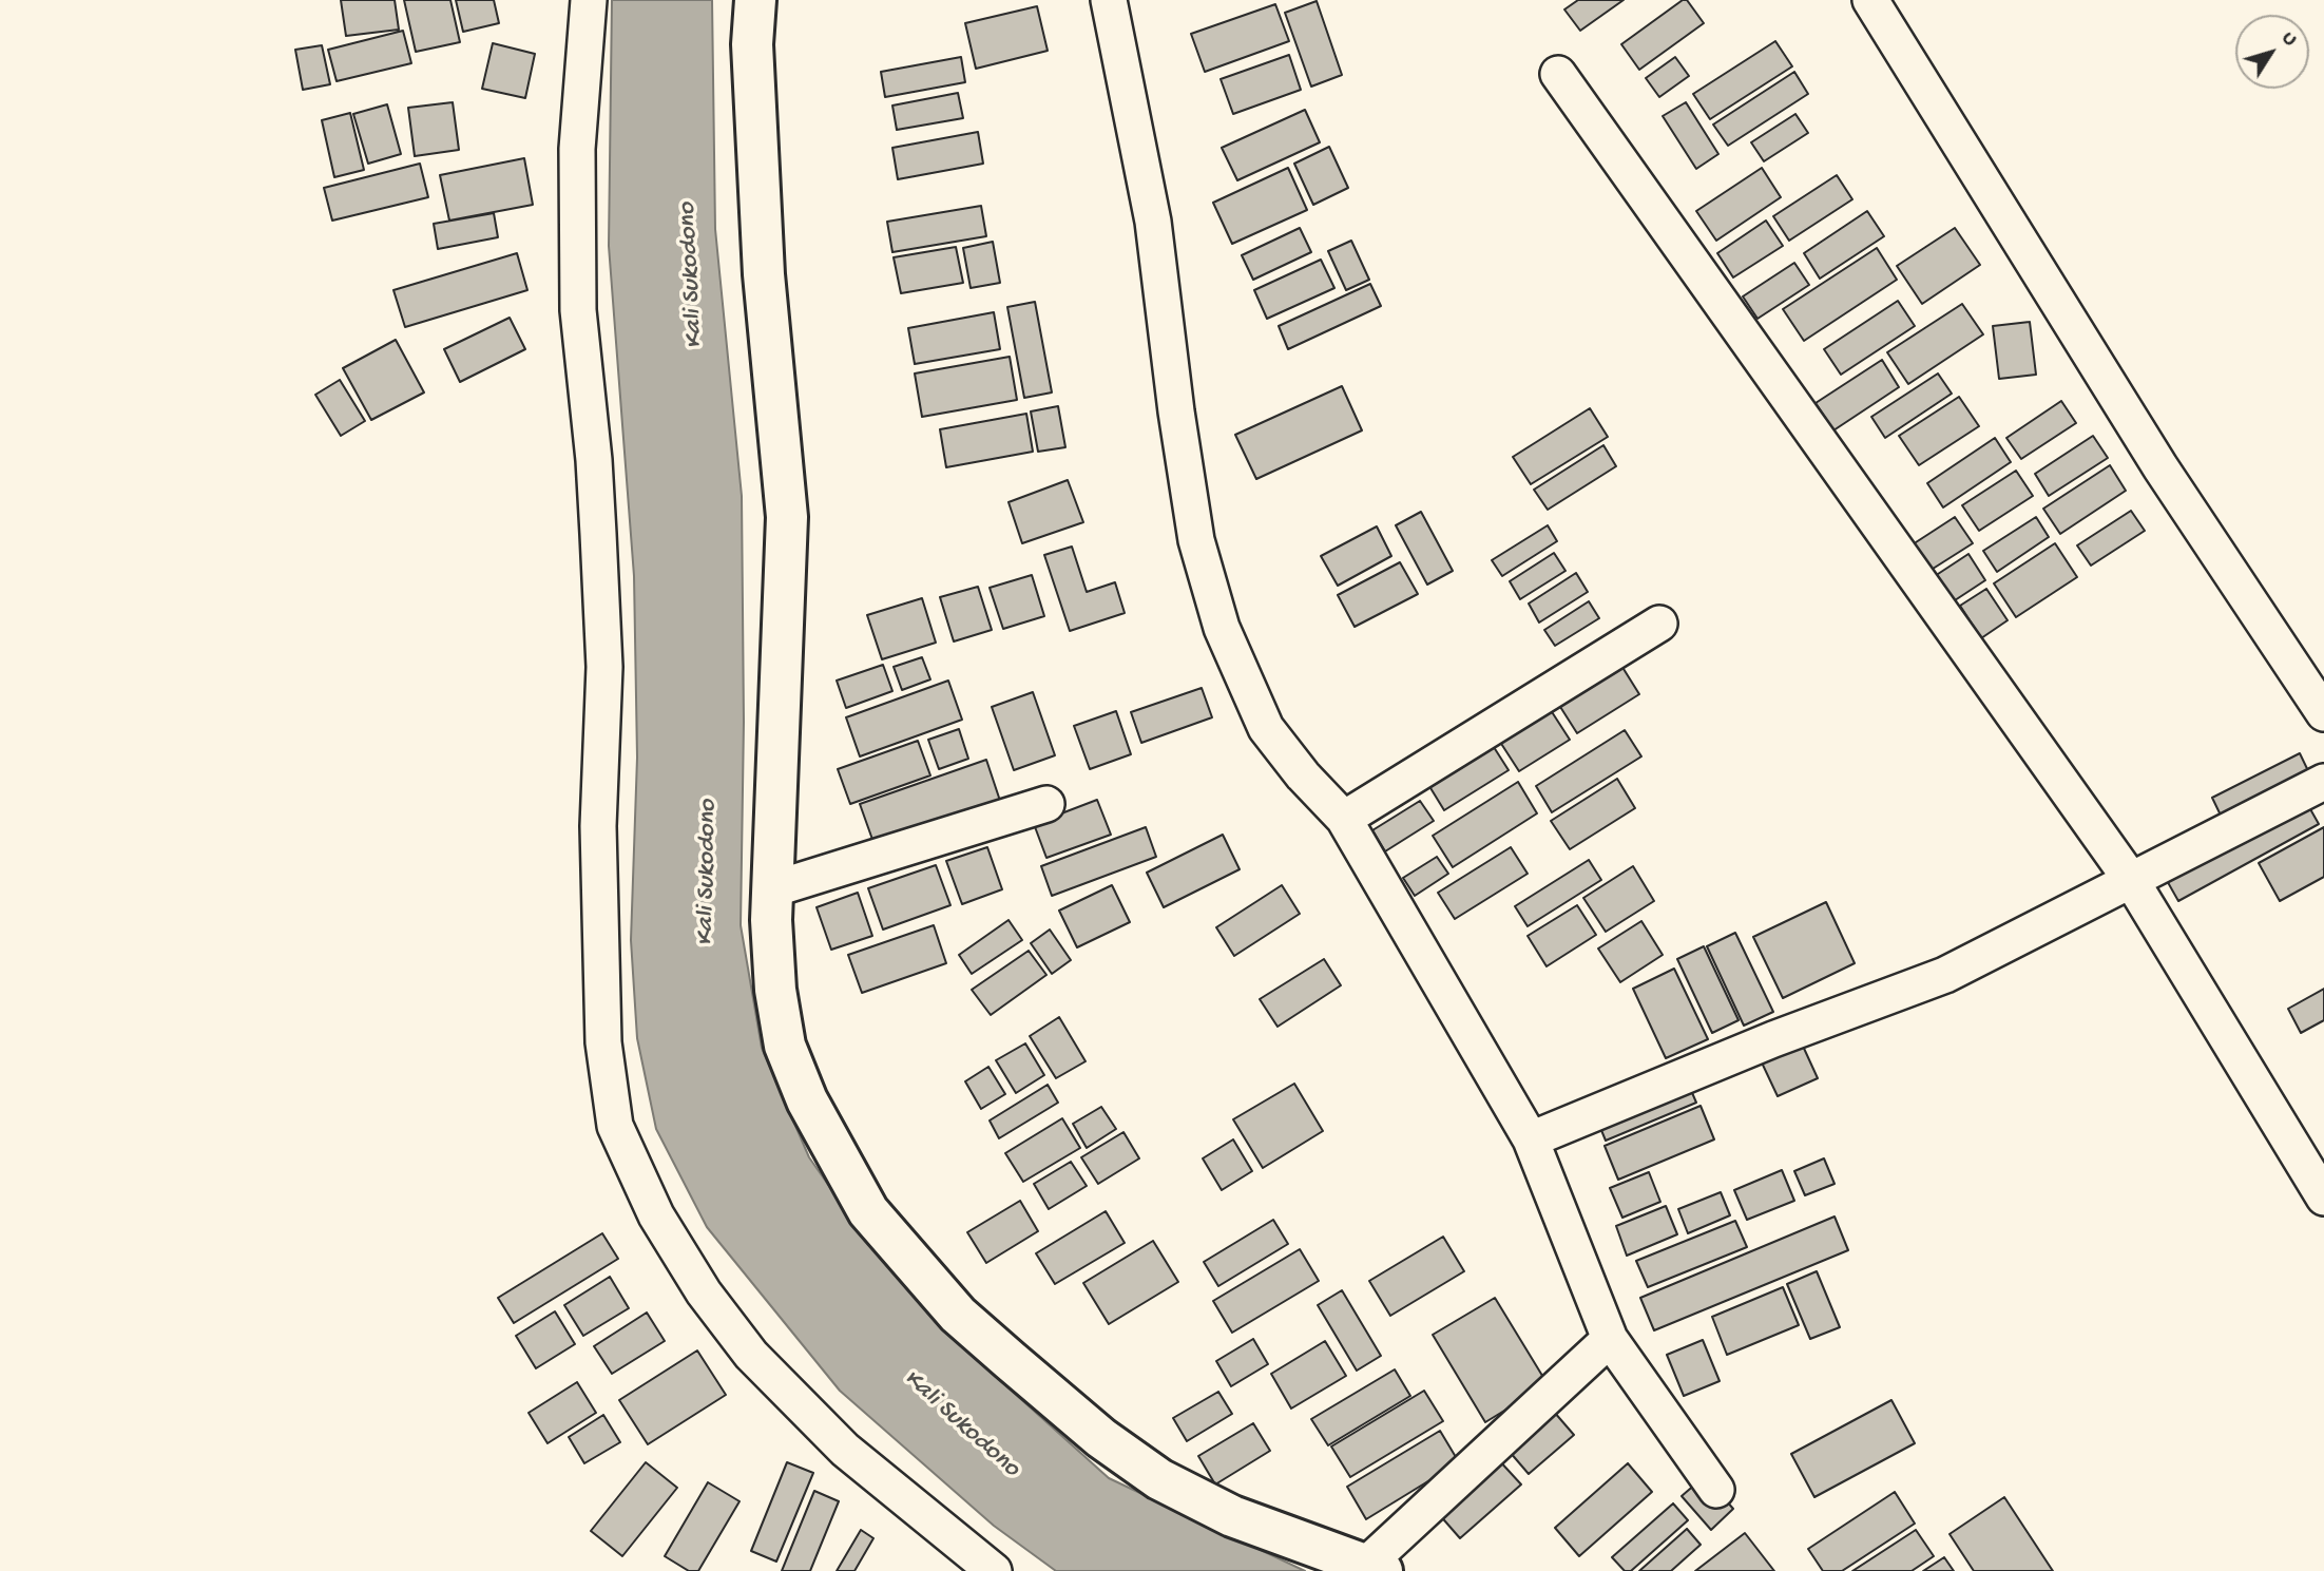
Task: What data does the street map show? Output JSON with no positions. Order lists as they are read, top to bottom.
{
  "water": ["Kali Sukodono"],
  "north": "top right"
}
